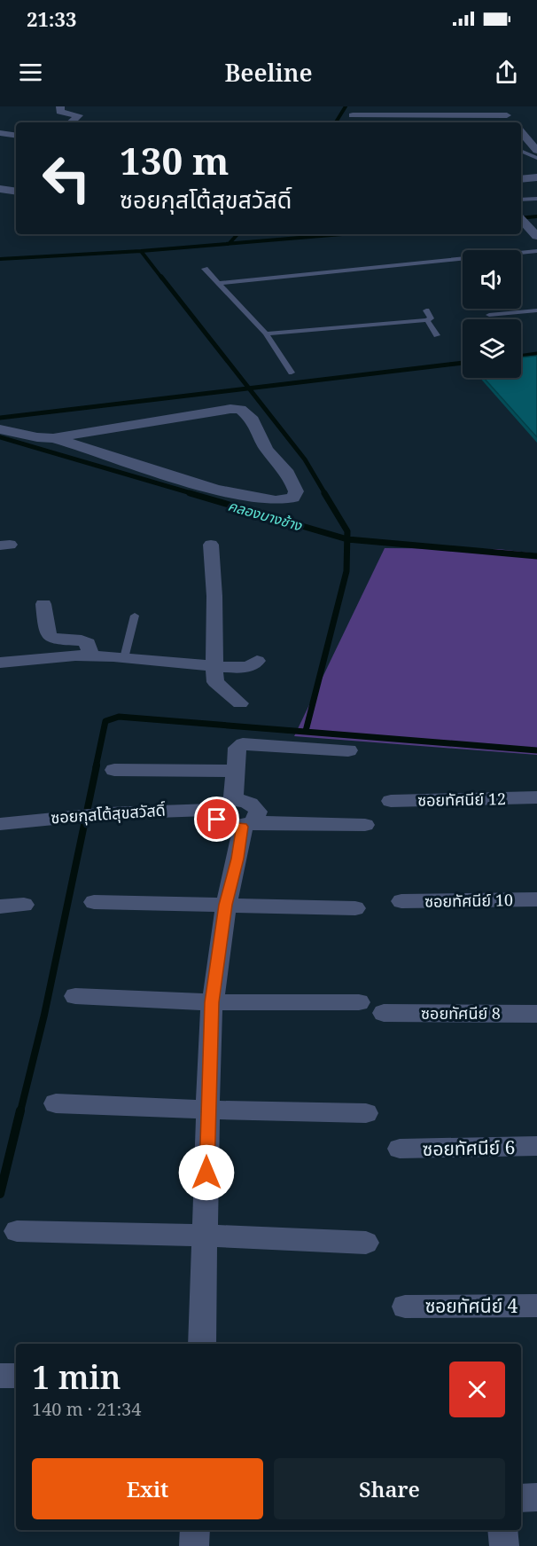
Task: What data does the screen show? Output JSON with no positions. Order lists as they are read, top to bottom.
{
  "streets": {
    "street": [
      "ซอยทัศนีย์ 12",
      "ซอยกุสโต้สุขสวัสดิ์",
      "ซอยทัศนีย์ 10",
      "ซอยทัศนีย์ 8",
      "ซอยทัศนีย์ 6",
      "ซอยทัศนีย์ 4"
    ]
  },
  "water": ["คลองบางช้าง"],
  "page": {
    "status": "21:33",
    "header": "Beeline",
    "turn": ["130 m", "ซอยกุสโต้สุขสวัสดิ์"],
    "heading": ["1 min", "140 m · 21:34"],
    "buttons": ["Exit", "Share"]
  }
}
